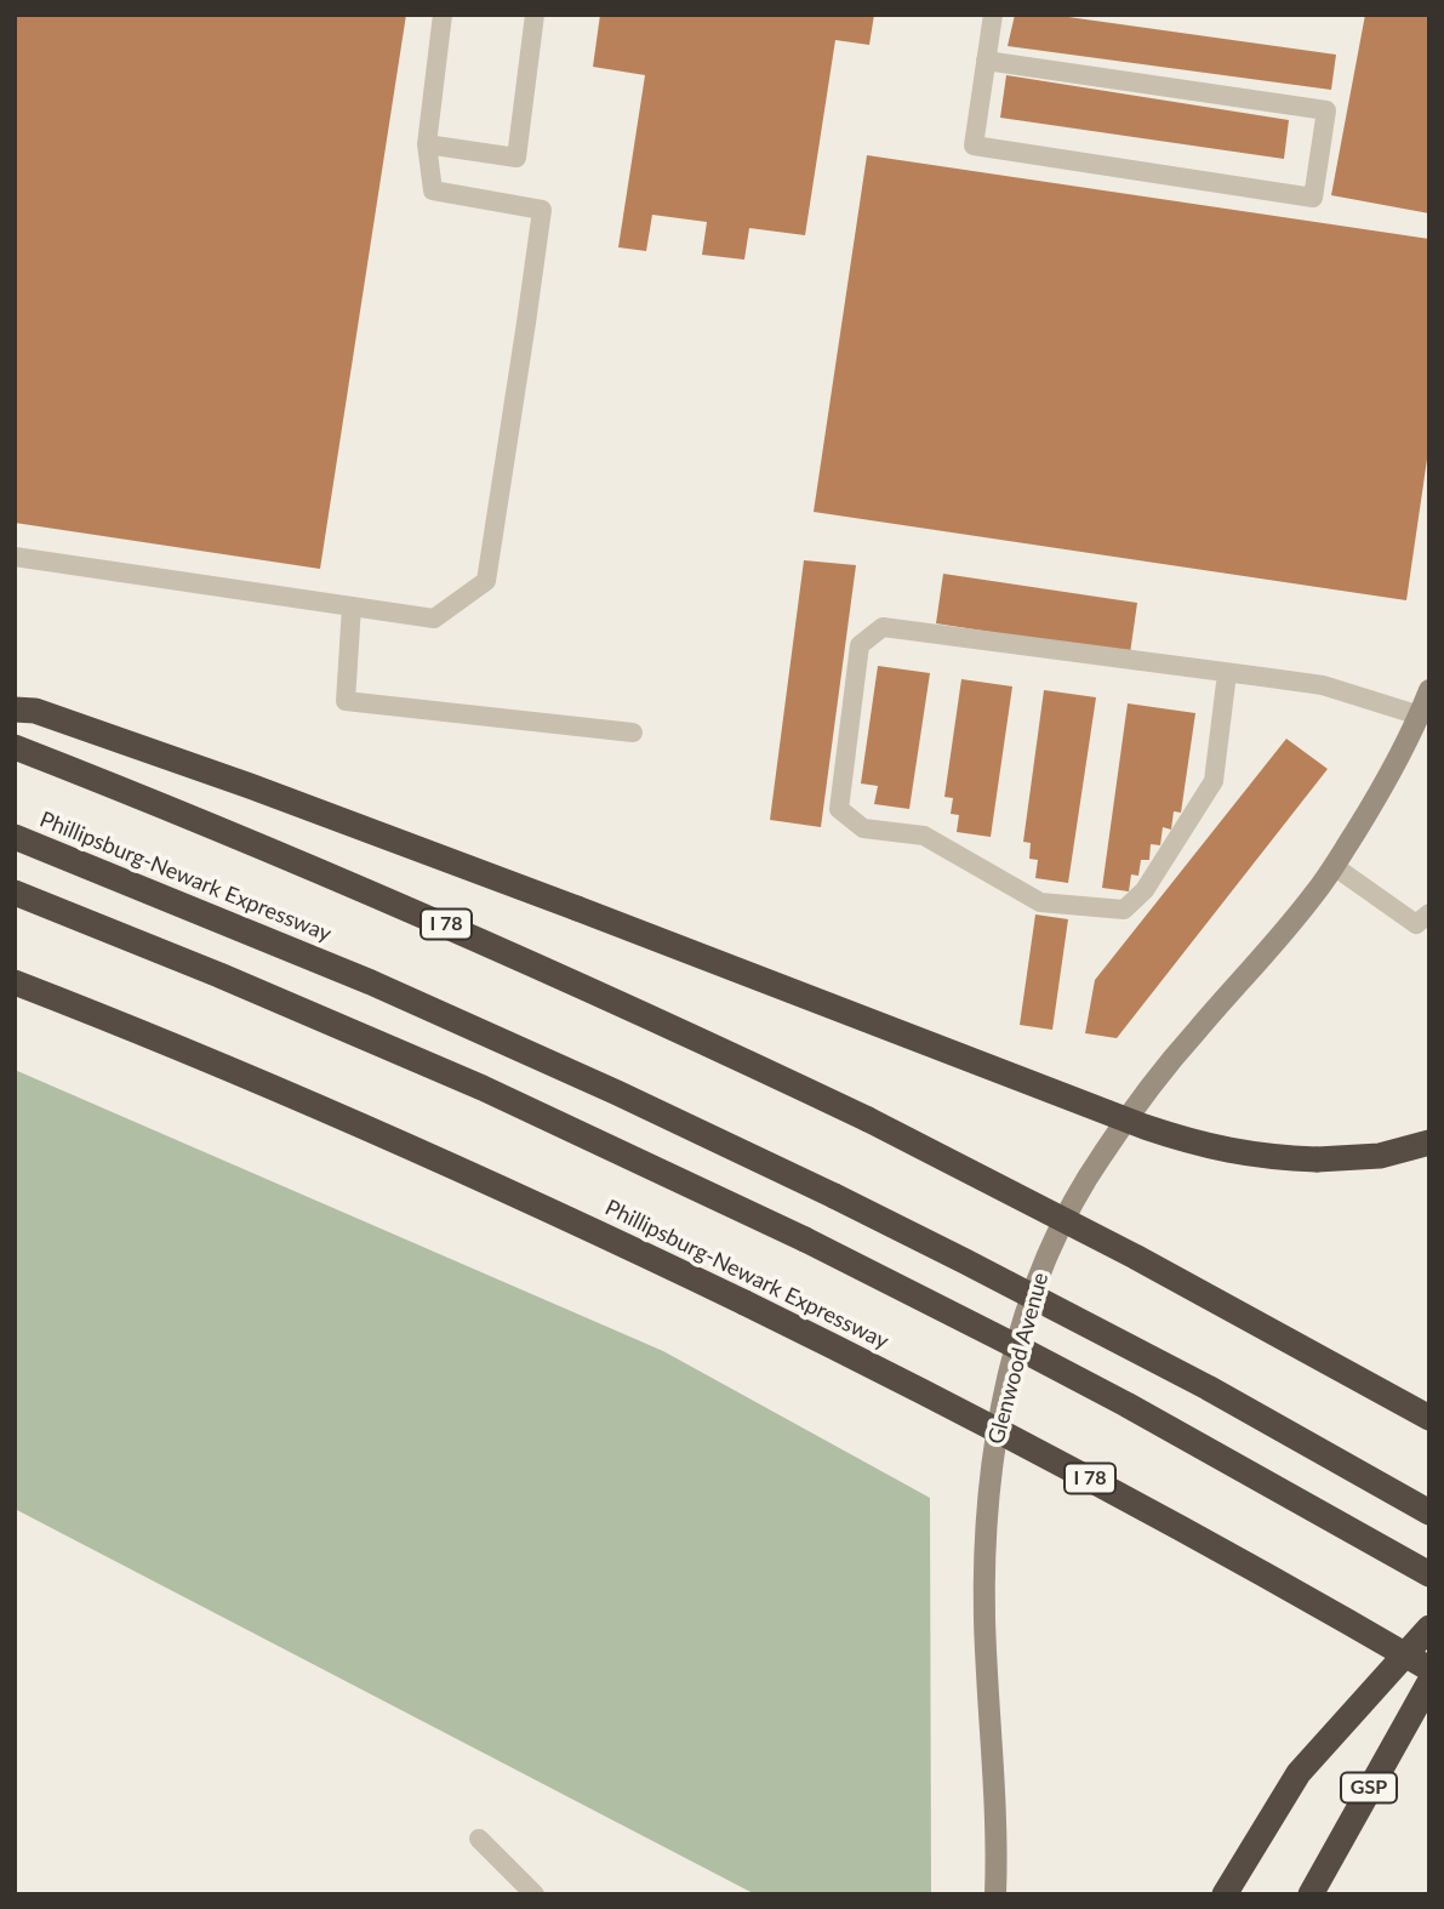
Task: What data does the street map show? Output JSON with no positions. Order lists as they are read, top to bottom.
{
  "streets": {
    "highway": ["Phillipsburg-Newark Expressway", "I 78", "GSP"],
    "street": ["Glenwood Avenue"]
  }
}
